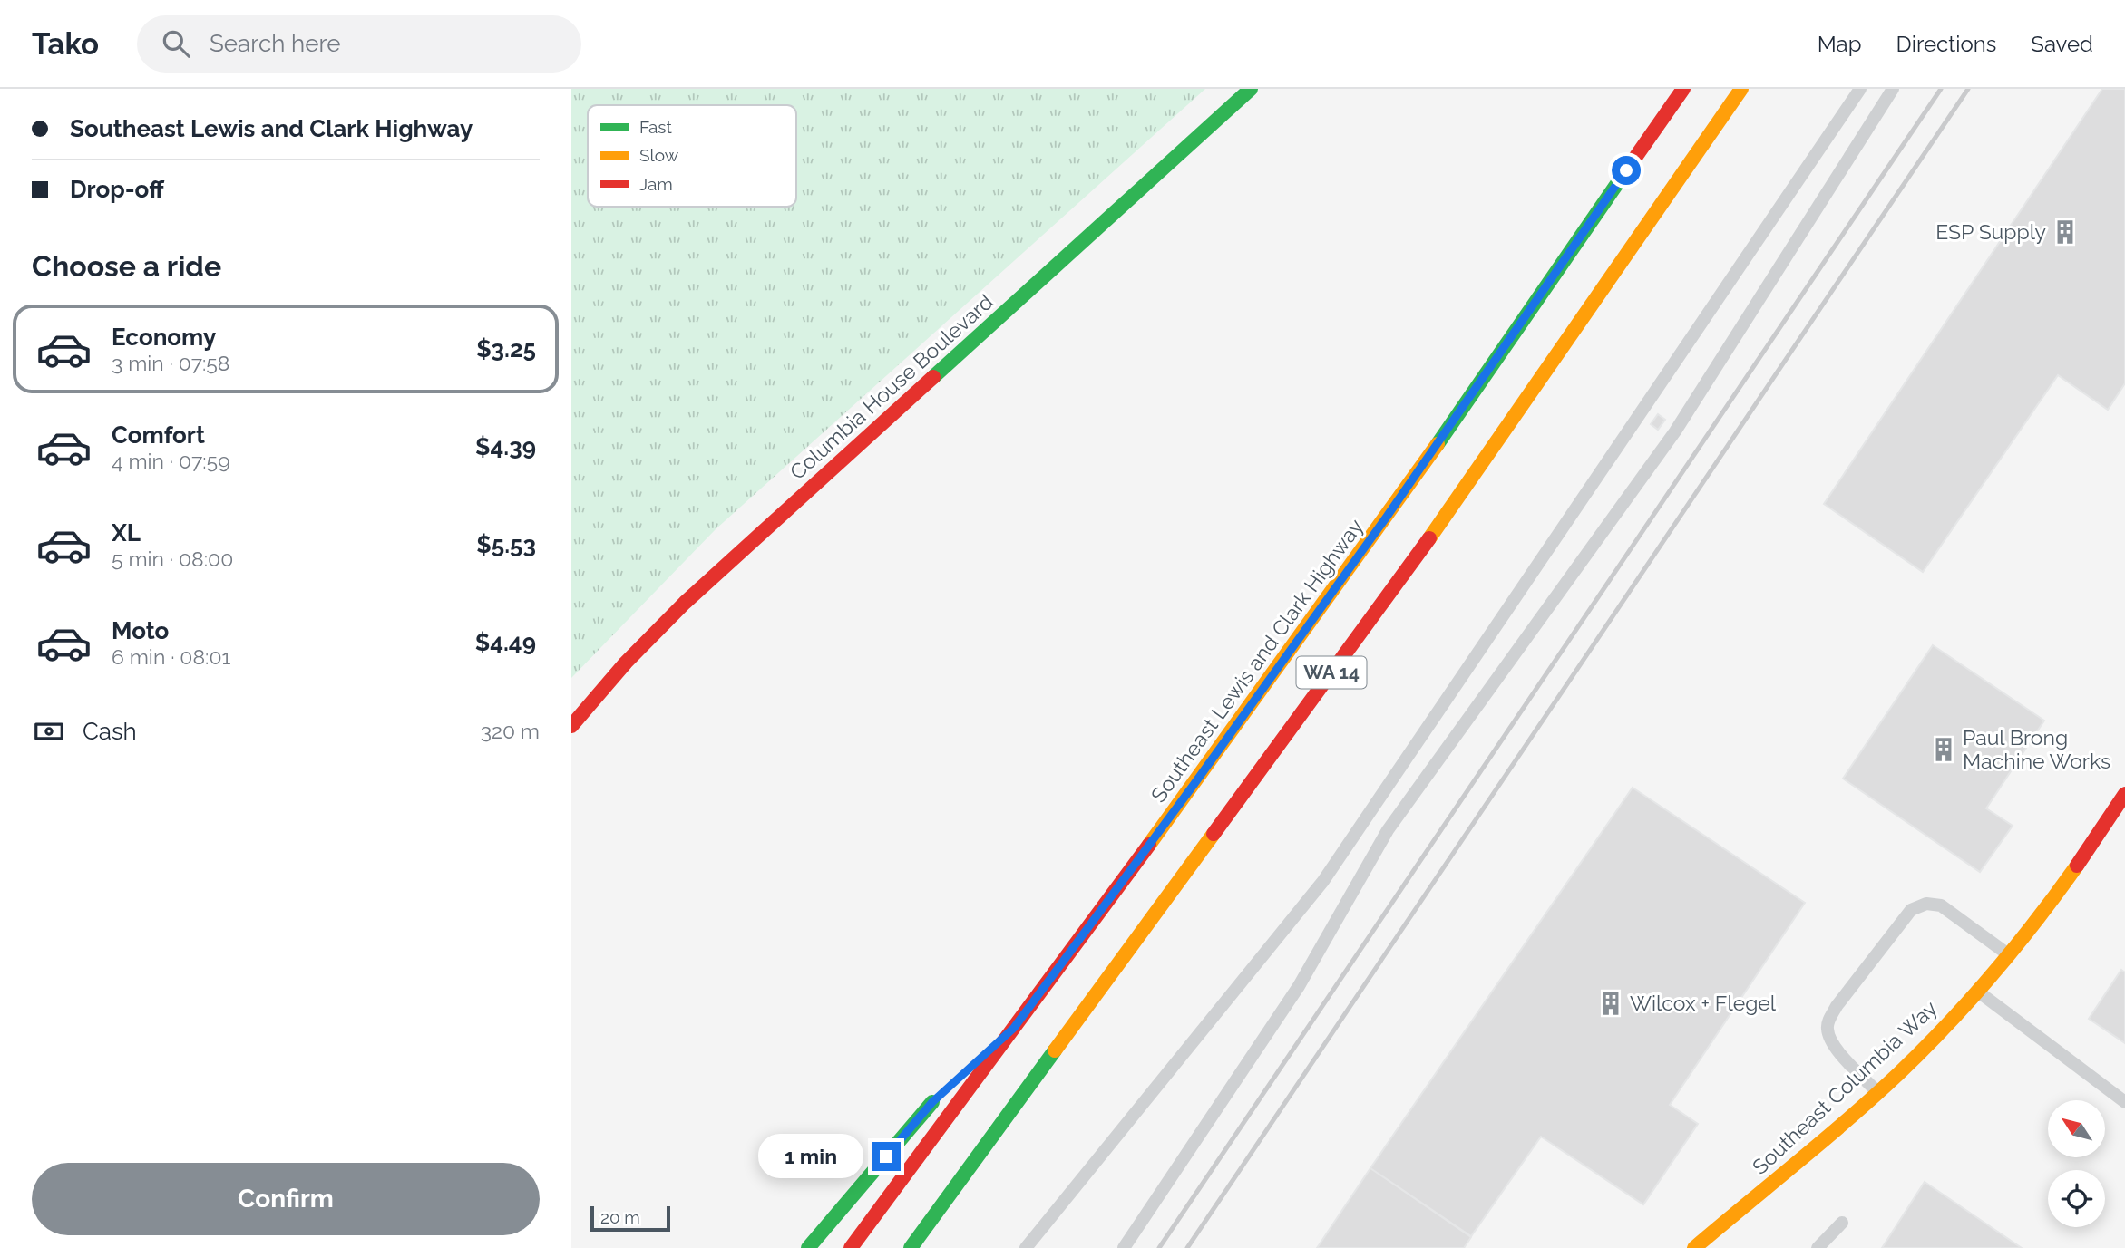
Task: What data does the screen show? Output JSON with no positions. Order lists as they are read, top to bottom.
{
  "streets": {
    "main road": [
      "Columbia House Boulevard",
      "Southeast Lewis and Clark Highway",
      "WA 14",
      "Southeast Columbia Way"
    ]
  },
  "places": {
    "building": ["ESP Supply", "Paul Brong Machine Works", "Wilcox + Flegel"]
  },
  "legend": ["Fast", "Slow", "Jam"],
  "scale_bar": "20 m",
  "north": "top left",
  "page": {
    "header": "Tako",
    "search": "Search here",
    "nav": ["Map", "Directions", "Saved"],
    "banner": ["Southeast Lewis and Clark Highway", "Drop-off"],
    "heading": "Choose a ride",
    "list": [
      {
        "name": "Economy",
        "note": "3 min · 07:58",
        "value": "$3.25"
      },
      {
        "name": "Comfort",
        "note": "4 min · 07:59",
        "value": "$4.39"
      },
      {
        "name": "XL",
        "note": "5 min · 08:00",
        "value": "$5.53"
      },
      {
        "name": "Moto",
        "note": "6 min · 08:01",
        "value": "$4.49"
      }
    ],
    "pay": ["Cash", "320 m"],
    "bubble": "1 min",
    "buttons": "Confirm",
    "scale": "20 m"
  }
}
